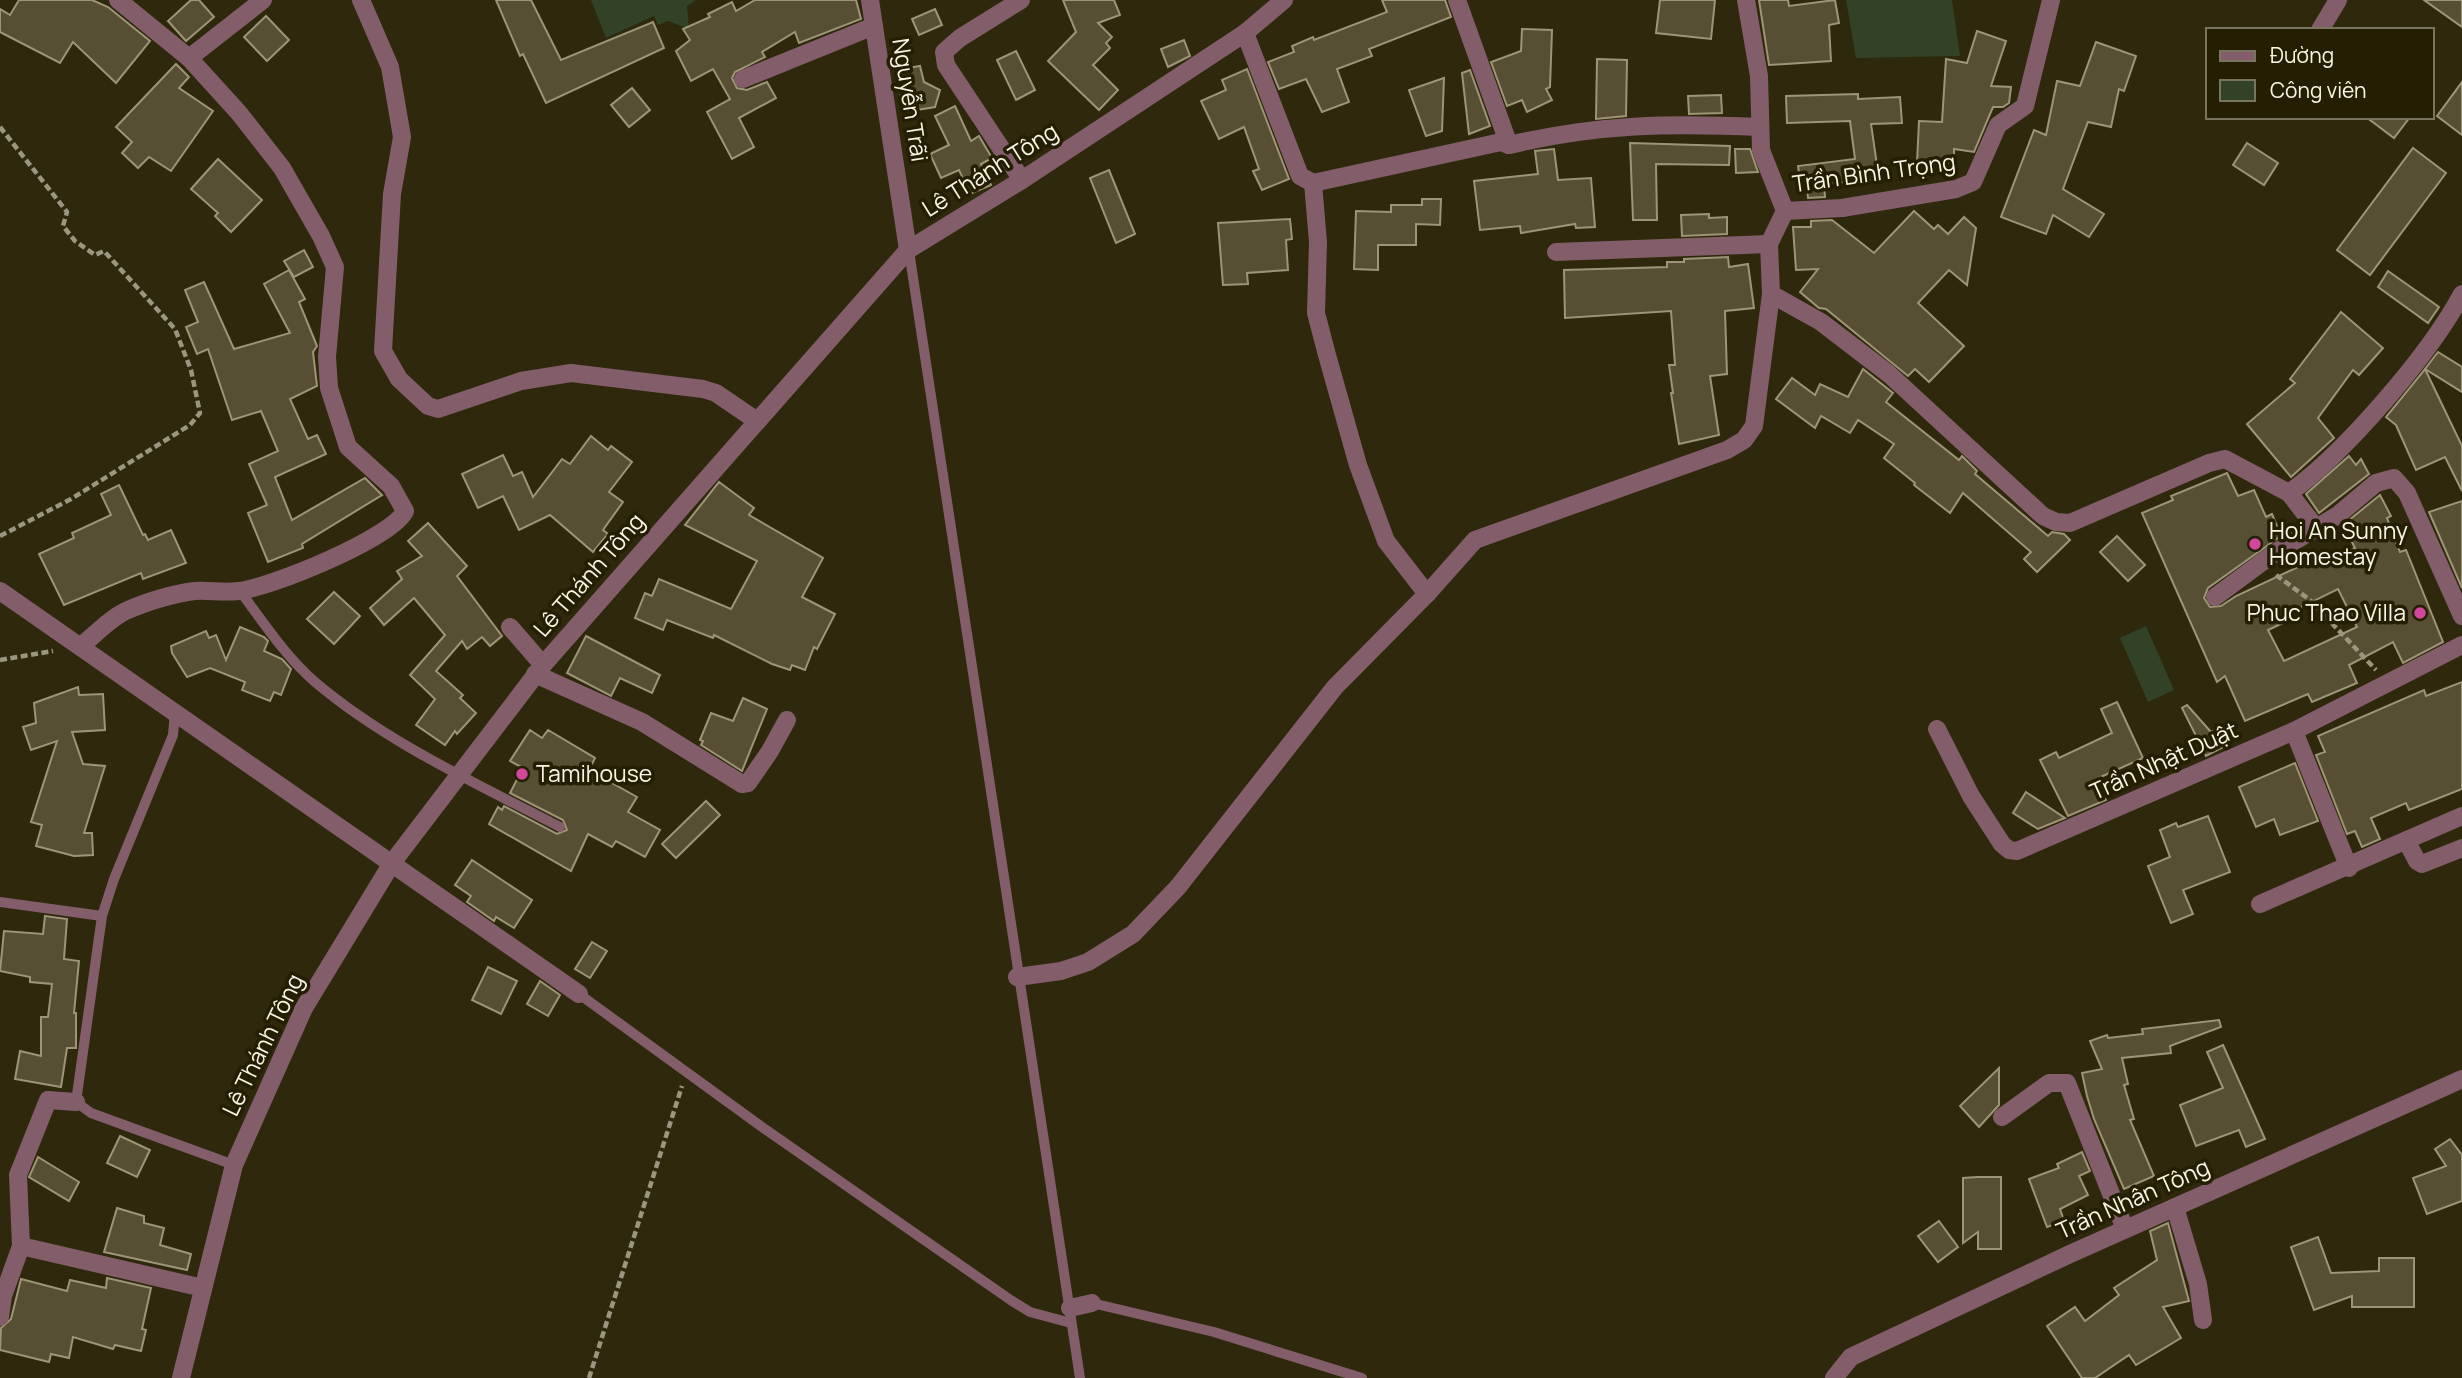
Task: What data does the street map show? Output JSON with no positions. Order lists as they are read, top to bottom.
{
  "streets": {
    "street": [
      "Nguyễn Trãi",
      "Lê Thánh Tông",
      "Trần Bình Trọng",
      "Trần Nhật Duật",
      "Trần Nhân Tông"
    ]
  },
  "crossings": [
    ["Nguyễn Trãi", "Lê Thánh Tông"]
  ],
  "places": ["Hoi An Sunny Homestay", "Phuc Thao Villa", "Tamihouse"],
  "legend": ["Đường", "Công viên"]
}
